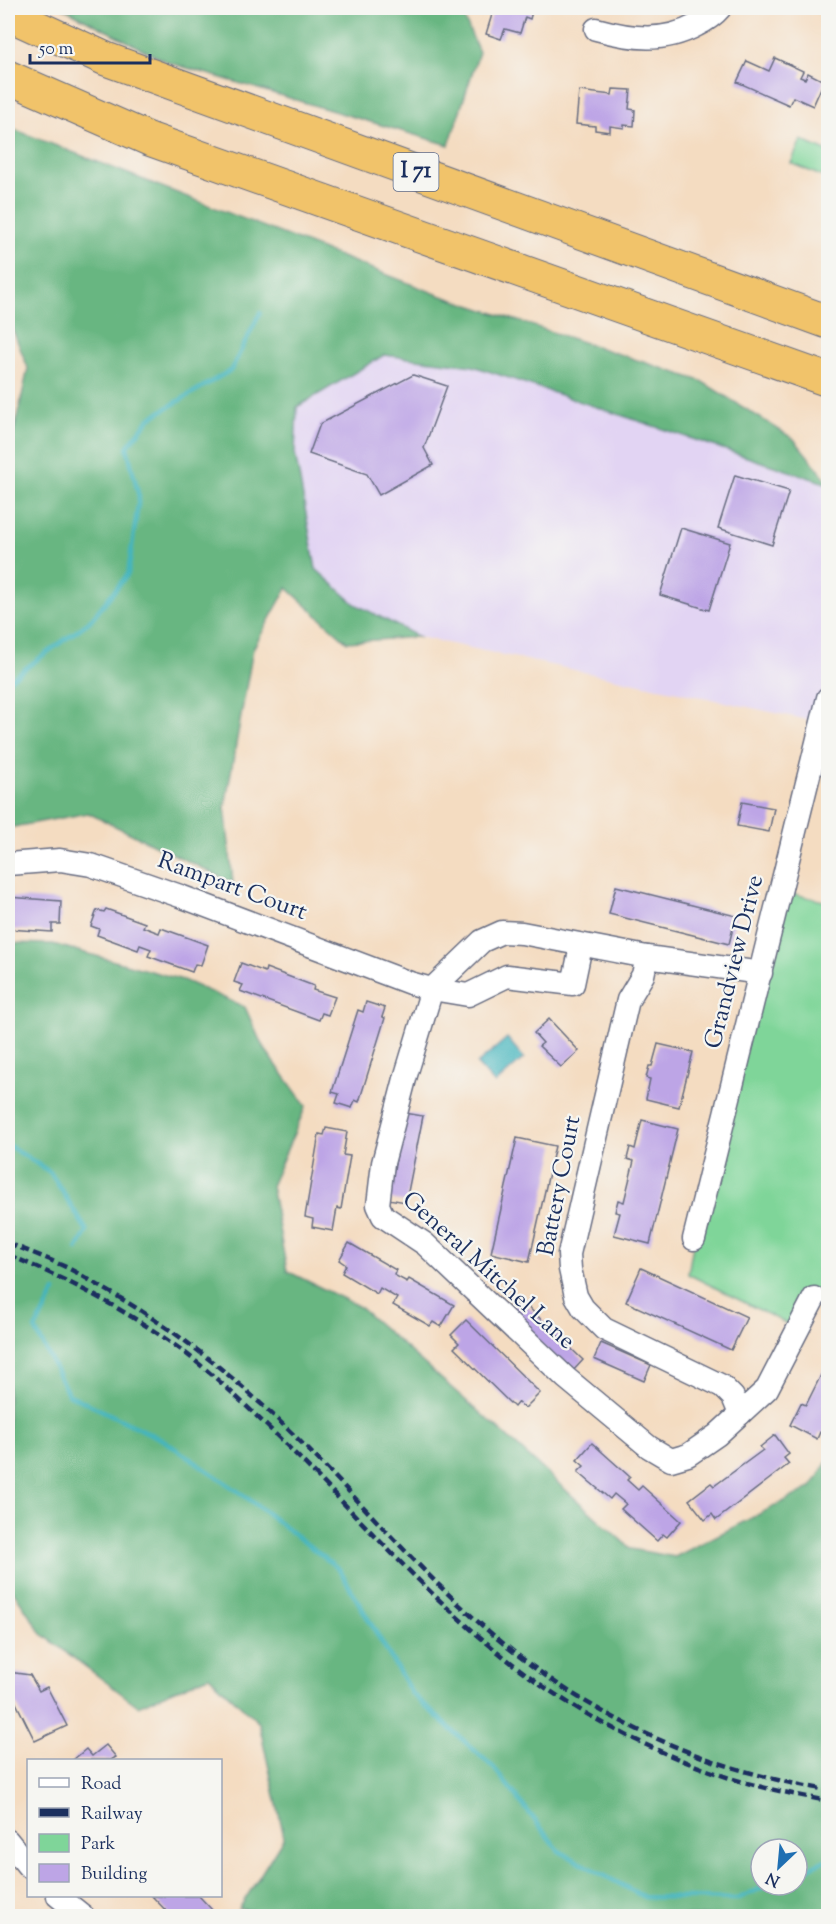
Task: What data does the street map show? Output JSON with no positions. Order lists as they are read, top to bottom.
{
  "streets": {
    "highway": ["I 71"],
    "street": [
      "Rampart Court",
      "Grandview Drive",
      "Battery Court",
      "General Mitchel Lane"
    ]
  },
  "crossings": [
    ["Rampart Court", "General Mitchel Lane"],
    ["Grandview Drive", "General Mitchel Lane"],
    ["Battery Court", "General Mitchel Lane"]
  ],
  "legend": [
    "Road",
    "Railway",
    "Park",
    "Building"
  ],
  "scale_bar": "50 m",
  "north": "bottom left"
}
